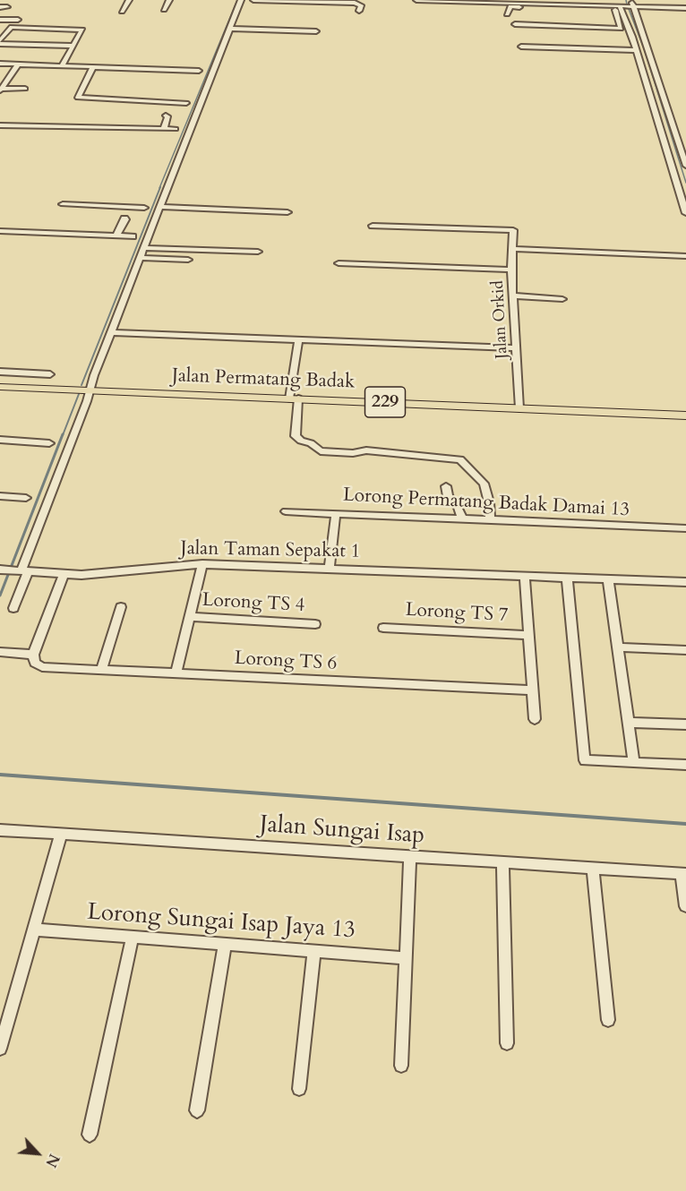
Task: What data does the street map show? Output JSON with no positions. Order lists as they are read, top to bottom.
{
  "streets": {
    "main road": ["Jalan Permatang Badak", "229"],
    "street": [
      "Jalan Orkid",
      "Lorong Permatang Badak Damai 13",
      "Jalan Taman Sepakat 1",
      "Lorong TS 4",
      "Lorong TS 7",
      "Lorong TS 6",
      "Jalan Sungai Isap",
      "Lorong Sungai Isap Jaya 13"
    ]
  },
  "crossings": [
    ["Jalan Orkid", "Jalan Permatang Badak"]
  ],
  "north": "bottom right"
}
